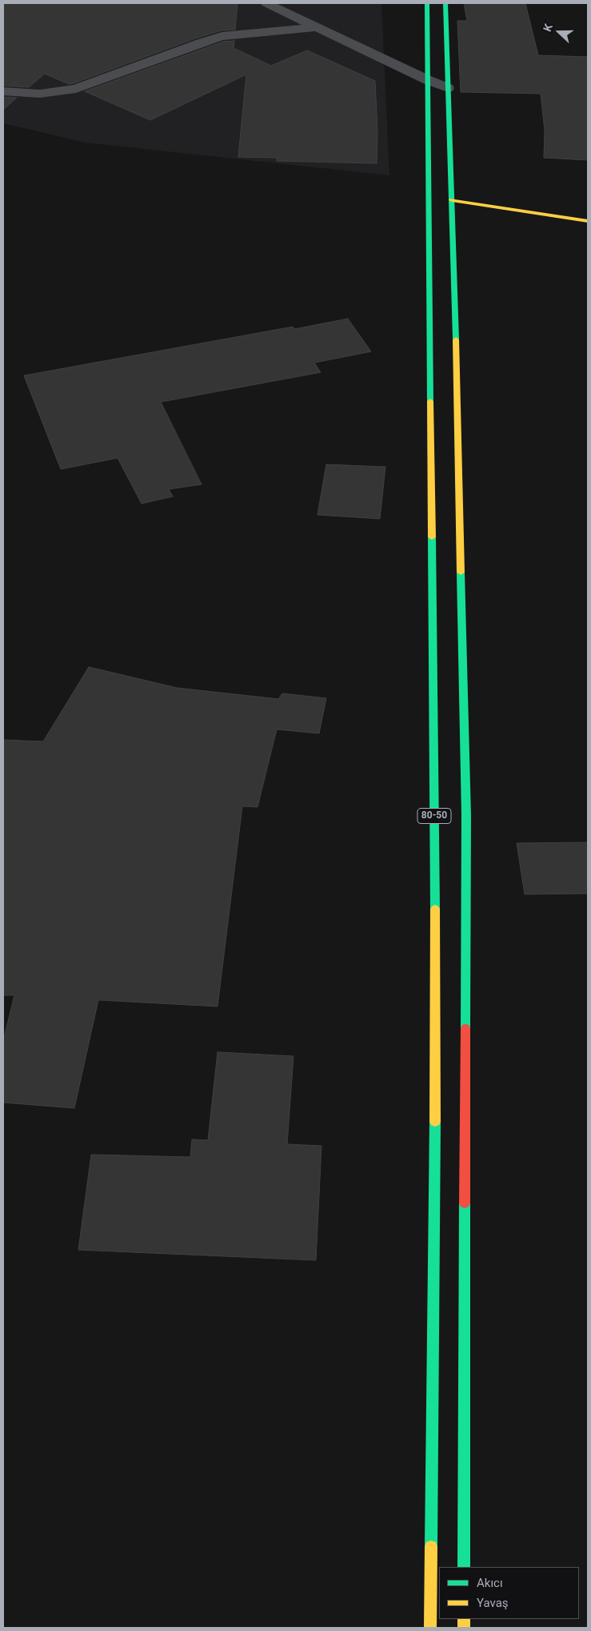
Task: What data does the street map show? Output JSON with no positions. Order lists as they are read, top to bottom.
{
  "streets": {
    "main road": ["80-50"]
  },
  "legend": ["Akıcı", "Yavaş"],
  "north": "left"
}
